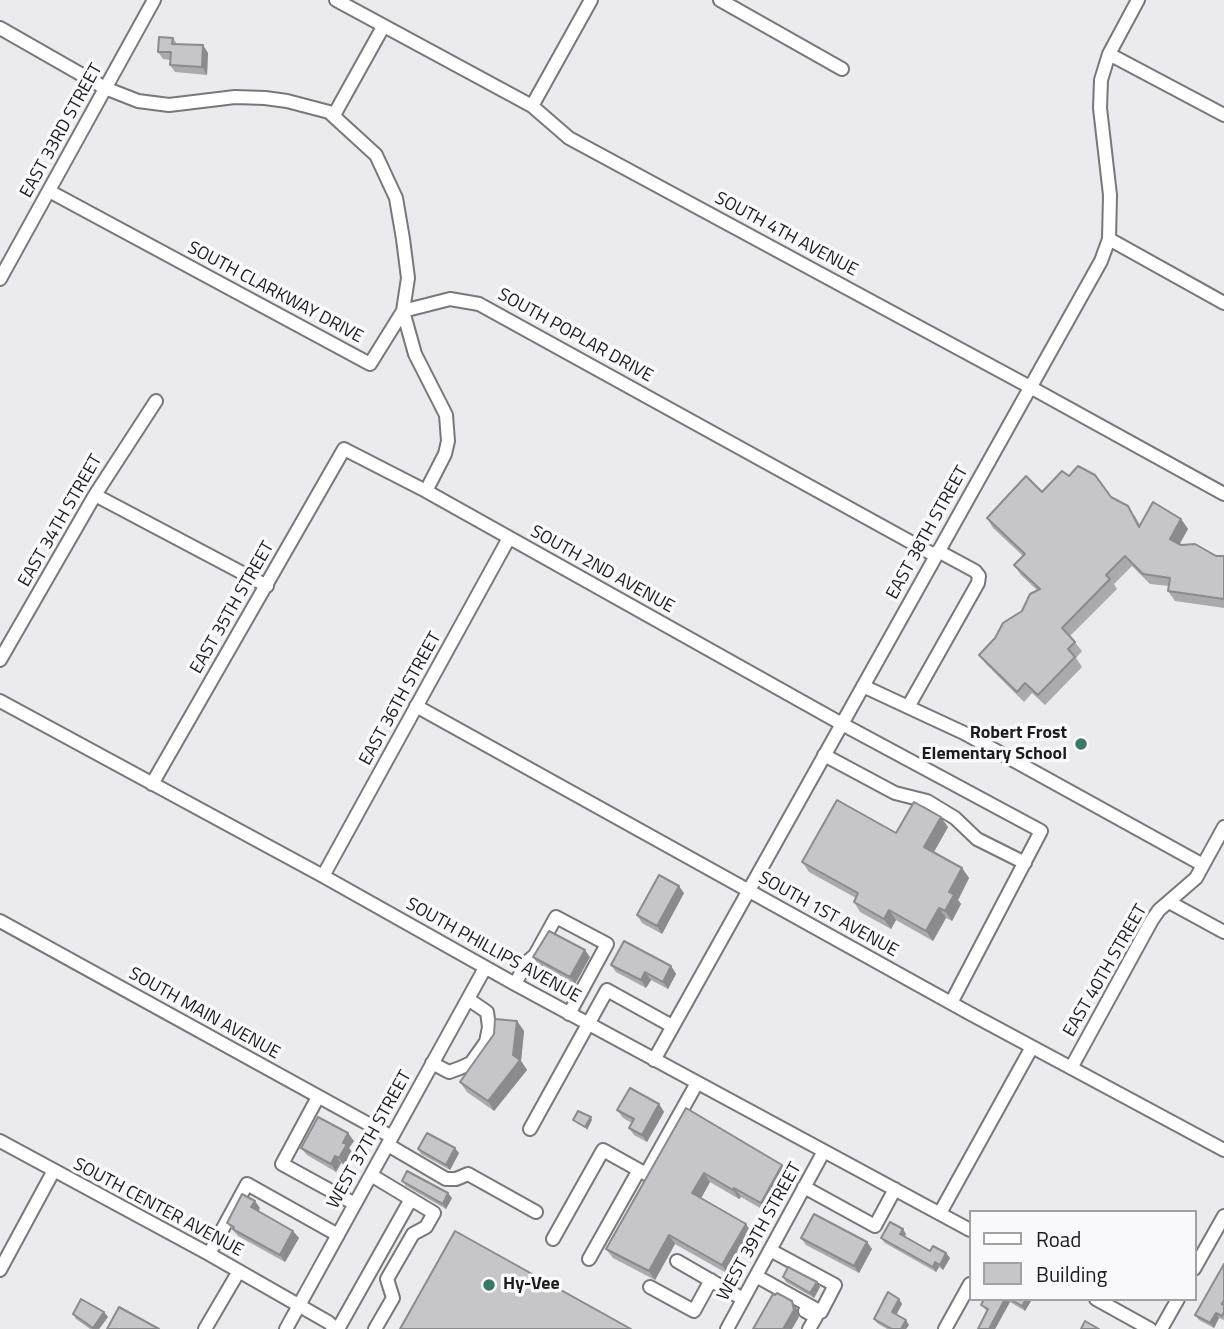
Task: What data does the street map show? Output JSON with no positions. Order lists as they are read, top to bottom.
{
  "streets": {
    "street": [
      "EAST 33RD STREET",
      "SOUTH 4TH AVENUE",
      "SOUTH CLARKWAY DRIVE",
      "SOUTH POPLAR DRIVE",
      "EAST 34TH STREET",
      "EAST 38TH STREET",
      "SOUTH 2ND AVENUE",
      "EAST 35TH STREET",
      "EAST 36TH STREET",
      "SOUTH 1ST AVENUE",
      "SOUTH PHILLIPS AVENUE",
      "EAST 40TH STREET",
      "SOUTH MAIN AVENUE",
      "WEST 37TH STREET",
      "SOUTH CENTER AVENUE",
      "WEST 39TH STREET"
    ]
  },
  "crossings": [
    ["EAST 33RD STREET", "SOUTH CLARKWAY DRIVE"],
    ["SOUTH 4TH AVENUE", "EAST 38TH STREET"],
    ["SOUTH CLARKWAY DRIVE", "SOUTH POPLAR DRIVE"],
    ["SOUTH POPLAR DRIVE", "EAST 38TH STREET"],
    ["EAST 38TH STREET", "SOUTH 2ND AVENUE"],
    ["EAST 38TH STREET", "SOUTH 1ST AVENUE"],
    ["EAST 38TH STREET", "SOUTH PHILLIPS AVENUE"],
    ["SOUTH 2ND AVENUE", "EAST 35TH STREET"],
    ["SOUTH 2ND AVENUE", "EAST 36TH STREET"],
    ["EAST 35TH STREET", "SOUTH PHILLIPS AVENUE"],
    ["EAST 36TH STREET", "SOUTH 1ST AVENUE"],
    ["EAST 36TH STREET", "SOUTH PHILLIPS AVENUE"],
    ["SOUTH 1ST AVENUE", "EAST 40TH STREET"],
    ["SOUTH PHILLIPS AVENUE", "WEST 37TH STREET"],
    ["SOUTH PHILLIPS AVENUE", "WEST 39TH STREET"],
    ["SOUTH MAIN AVENUE", "WEST 37TH STREET"],
    ["WEST 37TH STREET", "SOUTH CENTER AVENUE"]
  ],
  "places": ["Robert Frost Elementary School", "Hy-Vee"],
  "legend": ["Road", "Building"]
}
